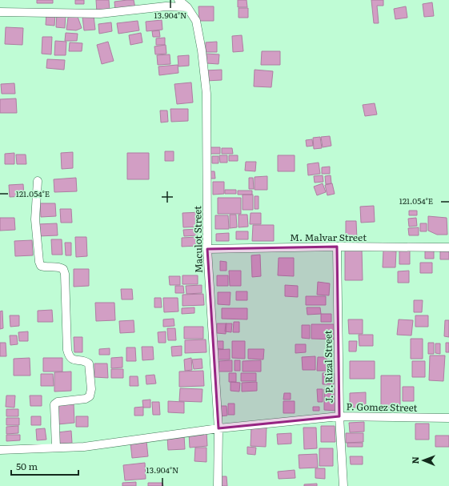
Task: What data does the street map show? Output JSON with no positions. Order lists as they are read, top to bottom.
{
  "streets": {
    "street": [
      "M. Malvar Street",
      "Maculot Street",
      "J. P. Rizal Street",
      "P. Gomez Street"
    ]
  },
  "crossings": [
    ["M. Malvar Street", "Maculot Street"],
    ["M. Malvar Street", "J. P. Rizal Street"],
    ["Maculot Street", "P. Gomez Street"],
    ["J. P. Rizal Street", "P. Gomez Street"]
  ],
  "scale_bar": "50 m",
  "north": "left",
  "coordinates": ["13.904°N", "121.054°E"]
}
